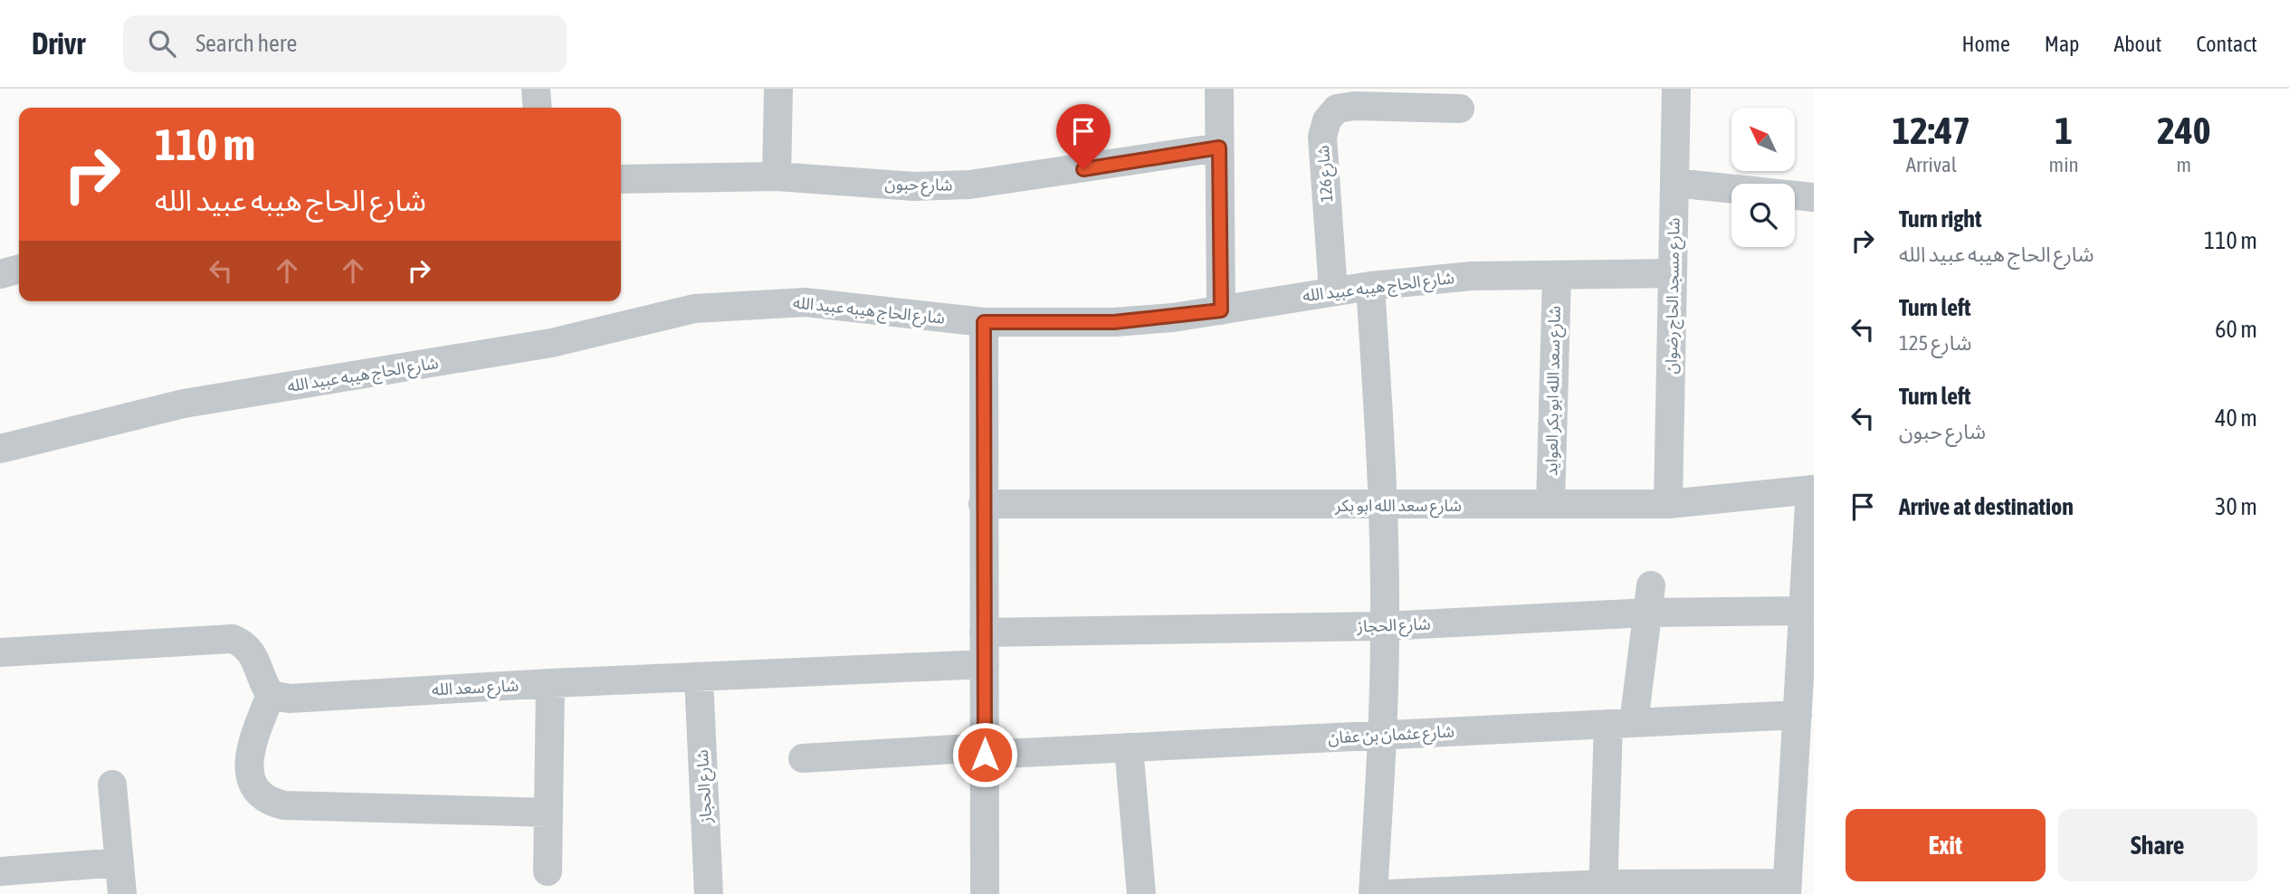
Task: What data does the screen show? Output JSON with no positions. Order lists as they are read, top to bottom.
{
  "streets": {
    "street": [
      "شارع 126",
      "شارع حبون",
      "شارع الحاج هيبه عبيد الله",
      "شارع مسجد الحاج رضوان",
      "شارع سعد الله ابو بكر العوايد",
      "شارع سعد الله ابو بكر",
      "شارع الحجاز",
      "شارع سعد الله",
      "شارع عثمان بن عفان"
    ]
  },
  "crossings": [
    ["شارع 126", "شارع الحاج هيبه عبيد الله"],
    ["شارع الحاج هيبه عبيد الله", "شارع مسجد الحاج رضوان"],
    ["شارع الحاج هيبه عبيد الله", "شارع سعد الله ابو بكر العوايد"],
    ["شارع مسجد الحاج رضوان", "شارع سعد الله ابو بكر"],
    ["شارع سعد الله ابو بكر العوايد", "شارع سعد الله ابو بكر"],
    ["شارع الحجاز", "شارع سعد الله"]
  ],
  "north": "top left",
  "page": {
    "header": "Drivr",
    "search": "Search here",
    "nav": [
      "Home",
      "Map",
      "About",
      "Contact"
    ],
    "eta": [
      "12:47",
      "Arrival",
      "1",
      "min",
      "240",
      "m"
    ],
    "turn": ["110 m", "شارع الحاج هيبه عبيد الله"],
    "list": [
      {
        "name": "Turn right",
        "note": "شارع الحاج هيبه عبيد الله",
        "value": "110 m"
      },
      {
        "name": "Turn left",
        "note": "شارع 125",
        "value": "60 m"
      },
      {
        "name": "Turn left",
        "note": "شارع حبون",
        "value": "40 m"
      },
      {
        "name": "Arrive at destination",
        "value": "30 m"
      }
    ],
    "buttons": ["Exit", "Share"]
  }
}
